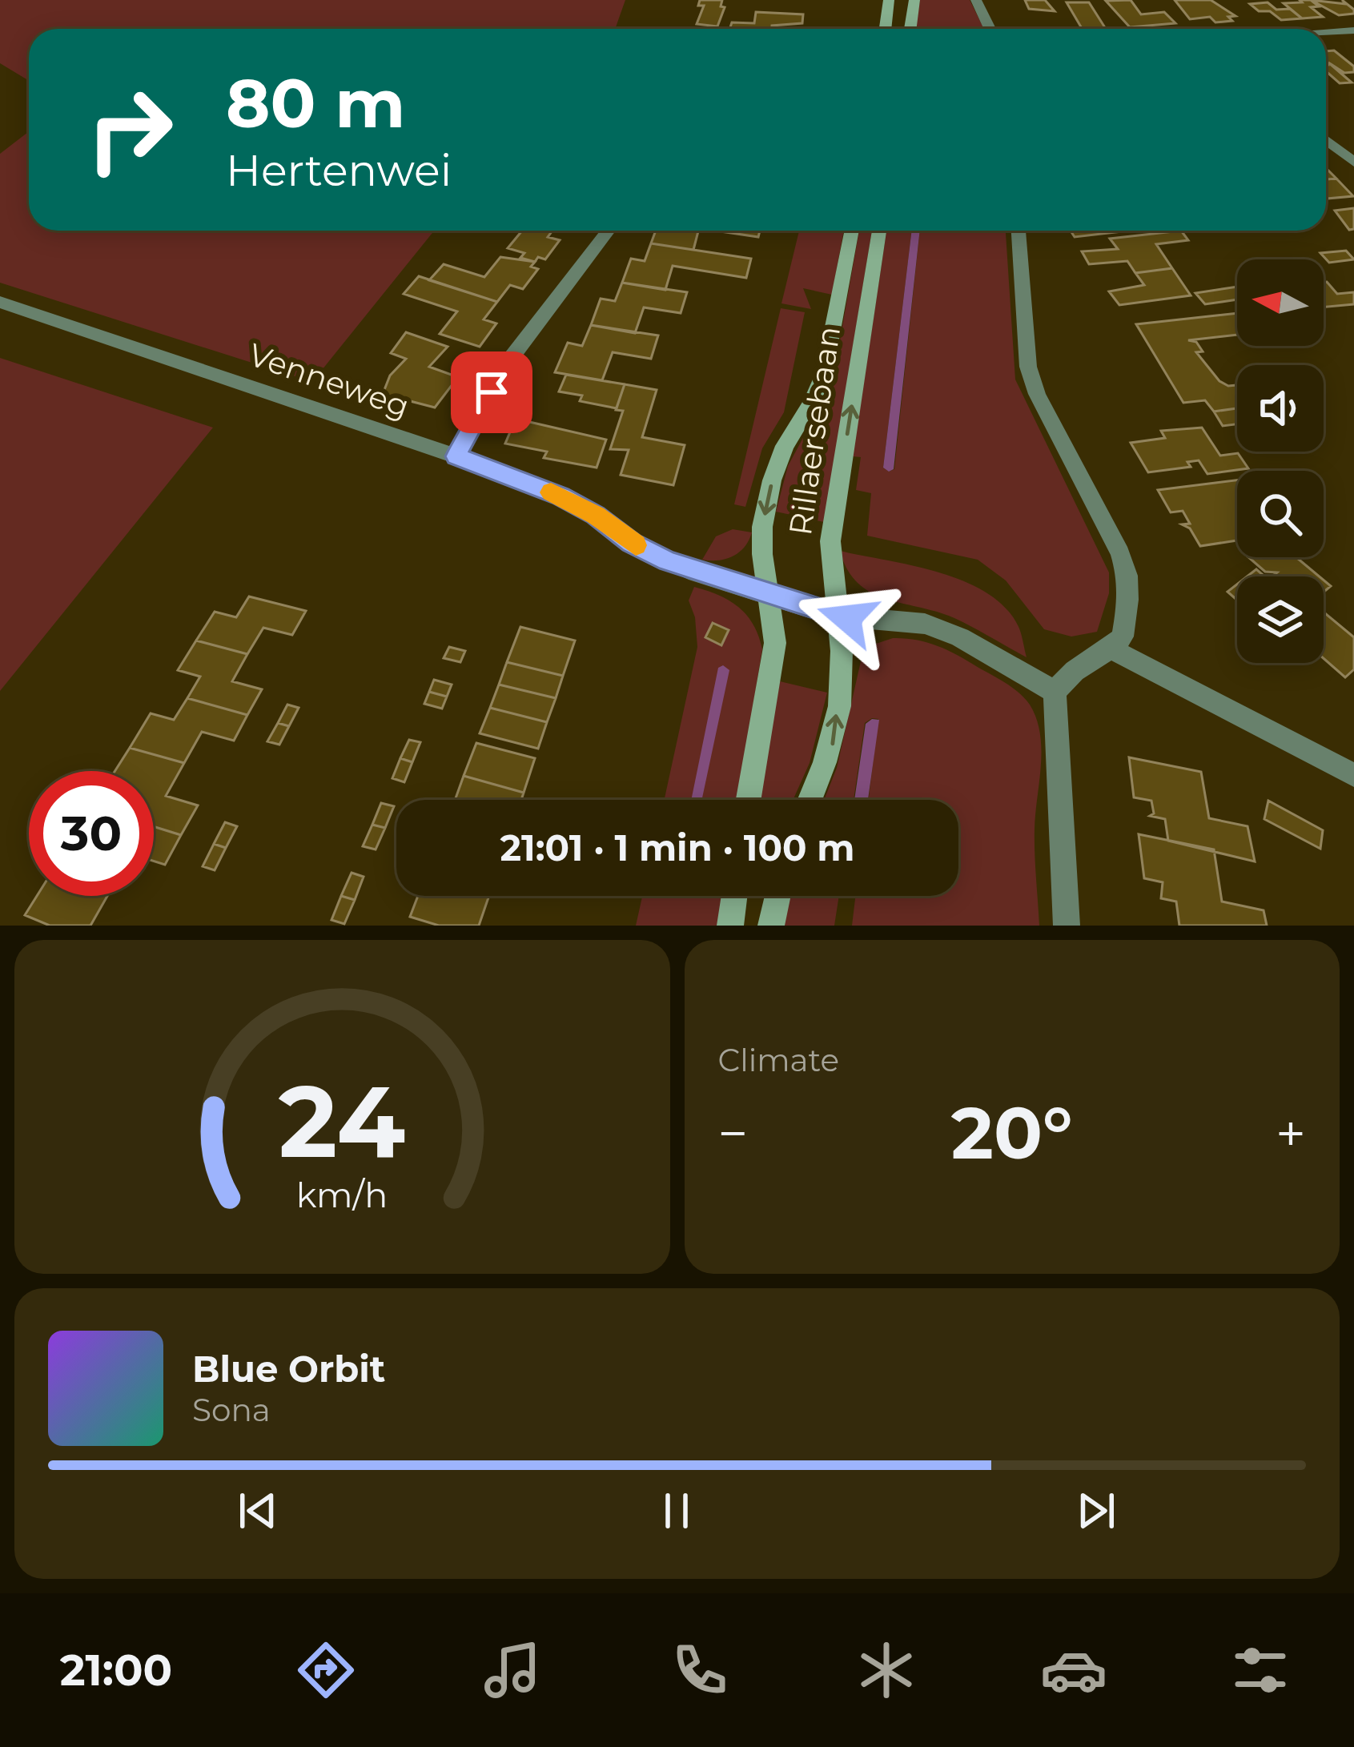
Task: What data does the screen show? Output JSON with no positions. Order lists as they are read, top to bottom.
{
  "streets": {
    "street": ["Venneweg", "Rillaersebaan"]
  },
  "crossings": [
    ["Venneweg", "Rillaersebaan"]
  ],
  "north": "left",
  "page": {
    "turn": ["80 m", "Hertenwei"],
    "limit": "30",
    "trip": "21:01 · 1 min · 100 m",
    "tile": "Climate",
    "heat": ["−", "20°", "+"],
    "song": ["Blue Orbit", "Sona"],
    "tabs": "21:00",
    "gauge": ["24", "km/h"]
  }
}
